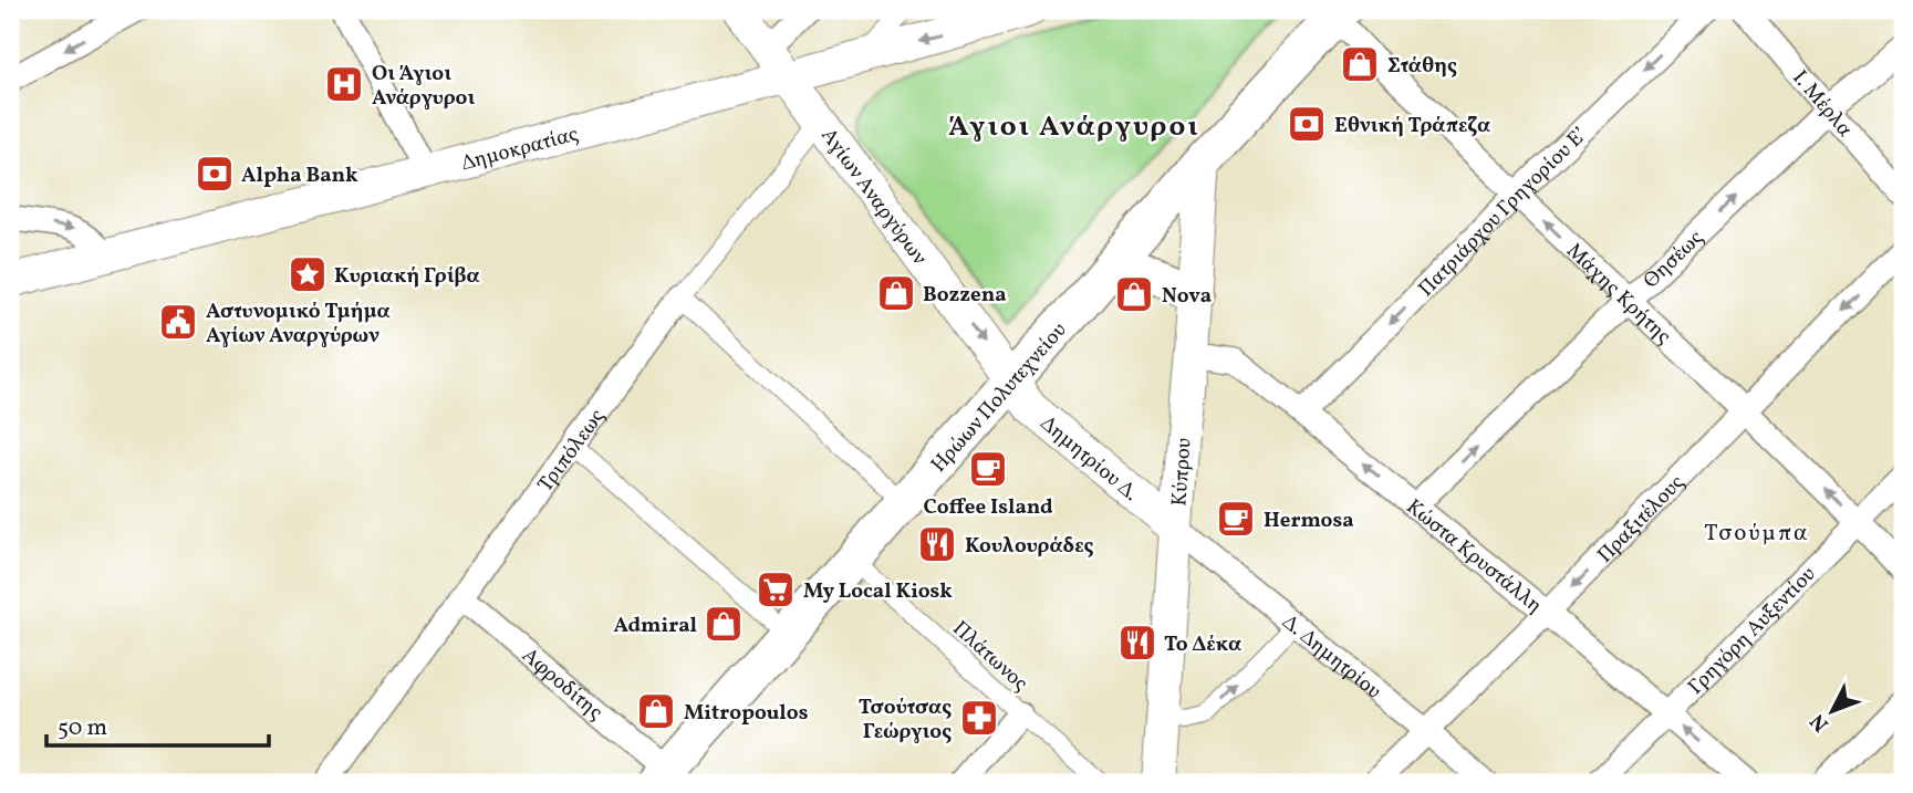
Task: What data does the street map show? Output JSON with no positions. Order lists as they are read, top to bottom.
{
  "streets": {
    "main road": [
      "Δημοκρατίας",
      "Αγίων Αναργύρων",
      "Ηρώων Πολυτεχνείου",
      "Δημητρίου Δ.",
      "Κύπρου"
    ],
    "street": [
      "Ι. Μέρλα",
      "Πατριάρχου Γρηγορίου Ε’",
      "Θησέως",
      "Μάχης Κρήτης",
      "Τριπόλεως",
      "Πραξιτέλους",
      "Κώστα Κρυστάλλη",
      "Γρηγόρη Αυξεντίου",
      "Πλάτωνος",
      "Δ. Δημητρίου",
      "Αφροδίτης"
    ]
  },
  "crossings": [
    ["Ι. Μέρλα", "Θησέως"],
    ["Δημοκρατίας", "Αγίων Αναργύρων"],
    ["Αγίων Αναργύρων", "Ηρώων Πολυτεχνείου"],
    ["Αγίων Αναργύρων", "Τριπόλεως"],
    ["Αγίων Αναργύρων", "Δημητρίου Δ."],
    ["Πατριάρχου Γρηγορίου Ε’", "Μάχης Κρήτης"],
    ["Πατριάρχου Γρηγορίου Ε’", "Κώστα Κρυστάλλη"],
    ["Θησέως", "Μάχης Κρήτης"],
    ["Θησέως", "Κώστα Κρυστάλλη"],
    ["Μάχης Κρήτης", "Ηρώων Πολυτεχνείου"],
    ["Μάχης Κρήτης", "Πραξιτέλους"],
    ["Μάχης Κρήτης", "Γρηγόρη Αυξεντίου"],
    ["Ηρώων Πολυτεχνείου", "Δημητρίου Δ."],
    ["Ηρώων Πολυτεχνείου", "Κύπρου"],
    ["Ηρώων Πολυτεχνείου", "Πλάτωνος"],
    ["Ηρώων Πολυτεχνείου", "Αφροδίτης"],
    ["Τριπόλεως", "Αφροδίτης"],
    ["Δημητρίου Δ.", "Κύπρου"],
    ["Δημητρίου Δ.", "Δ. Δημητρίου"],
    ["Κύπρου", "Κώστα Κρυστάλλη"],
    ["Κύπρου", "Δ. Δημητρίου"],
    ["Πραξιτέλους", "Κώστα Κρυστάλλη"],
    ["Πραξιτέλους", "Δ. Δημητρίου"],
    ["Κώστα Κρυστάλλη", "Γρηγόρη Αυξεντίου"]
  ],
  "one_way": [
    "Αγίων Αναργύρων",
    "Πατριάρχου Γρηγορίου Ε’",
    "Θησέως",
    "Μάχης Κρήτης",
    "Πραξιτέλους",
    "Κώστα Κρυστάλλη"
  ],
  "districts": ["Άγιοι Ανάργυροι", "Τσούμπα"],
  "places": {
    "shop": [
      "Στάθης",
      "Bozzena",
      "Nova",
      "Admiral",
      "Mitropoulos"
    ],
    "hospital": ["Οι Άγιοι Ανάργυροι"],
    "bank": ["Εθνική Τράπεζα", "Alpha Bank"],
    "place": ["Κυριακή Γρίβα"],
    "public building": ["Αστυνομικό Τμήμα Αγίων Αναργύρων"],
    "cafe": ["Coffee Island", "Hermosa"],
    "restaurant": ["Κουλουράδες", "Το Δέκα"],
    "supermarket": ["My Local Kiosk"],
    "pharmacy": ["Τσούτσας Γεώργιος"]
  },
  "scale_bar": "50 m",
  "north": "bottom left"
}
